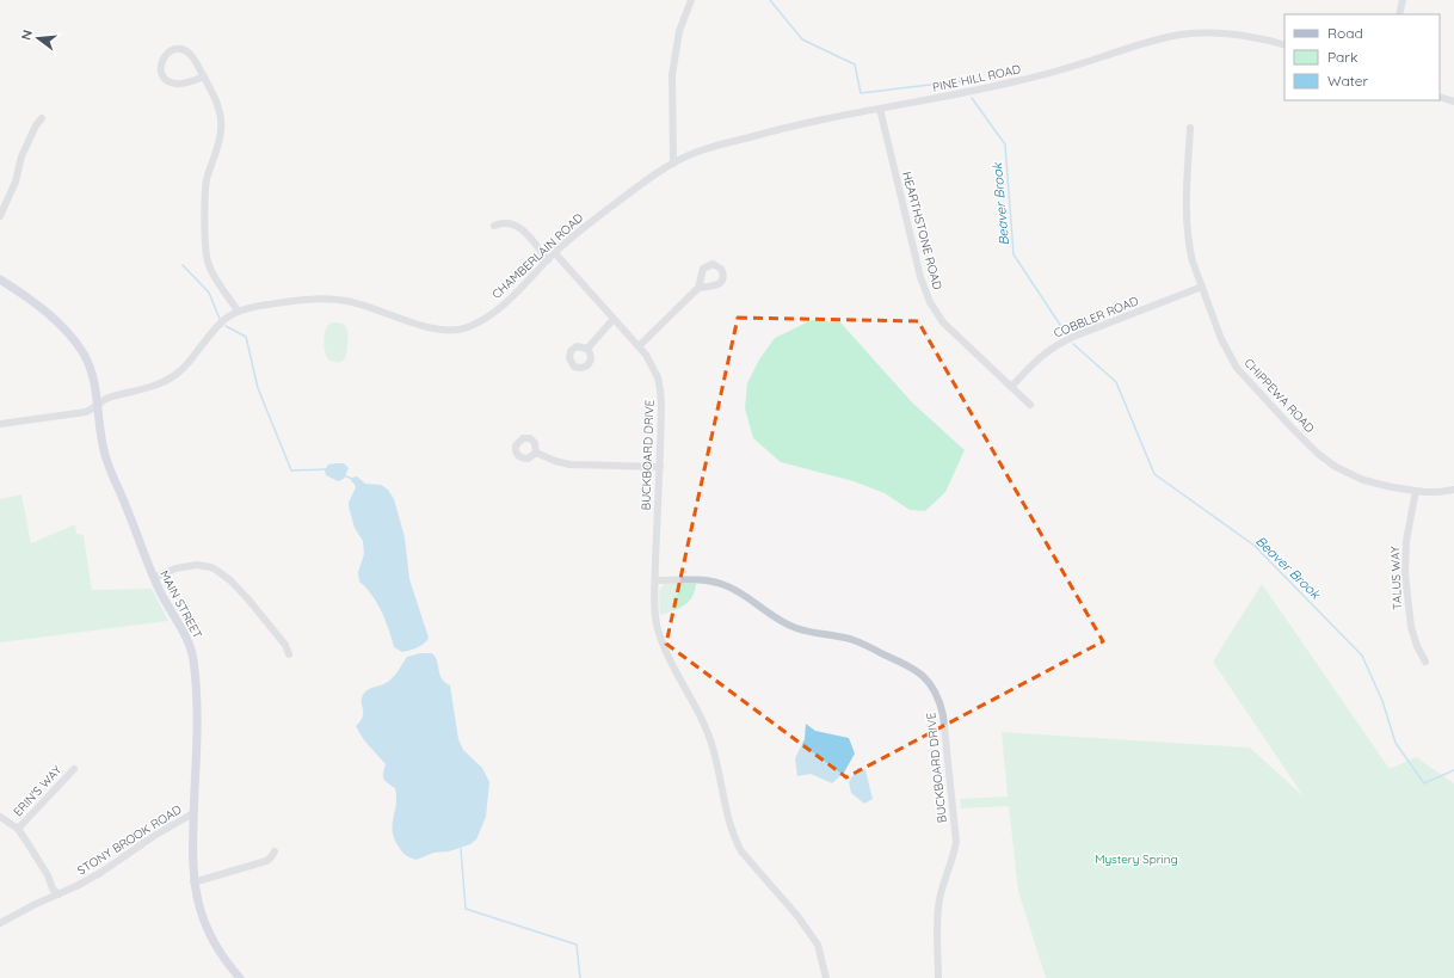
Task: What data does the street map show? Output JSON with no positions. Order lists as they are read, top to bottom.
{
  "streets": {
    "main road": ["MAIN STREET"],
    "street": [
      "PINE HILL ROAD",
      "HEARTHSTONE ROAD",
      "CHAMBERLAIN ROAD",
      "COBBLER ROAD",
      "CHIPPEWA ROAD",
      "BUCKBOARD DRIVE",
      "TALUS WAY",
      "ERIN'S WAY",
      "STONY BROOK ROAD"
    ]
  },
  "crossings": [
    ["PINE HILL ROAD", "HEARTHSTONE ROAD"],
    ["PINE HILL ROAD", "CHAMBERLAIN ROAD"],
    ["HEARTHSTONE ROAD", "COBBLER ROAD"],
    ["CHAMBERLAIN ROAD", "BUCKBOARD DRIVE"],
    ["CHAMBERLAIN ROAD", "MAIN STREET"],
    ["COBBLER ROAD", "CHIPPEWA ROAD"],
    ["CHIPPEWA ROAD", "TALUS WAY"],
    ["MAIN STREET", "STONY BROOK ROAD"]
  ],
  "water": ["Beaver Brook"],
  "parks": ["Mystery Spring"],
  "legend": ["Road", "Park", "Water"],
  "north": "left"
}
